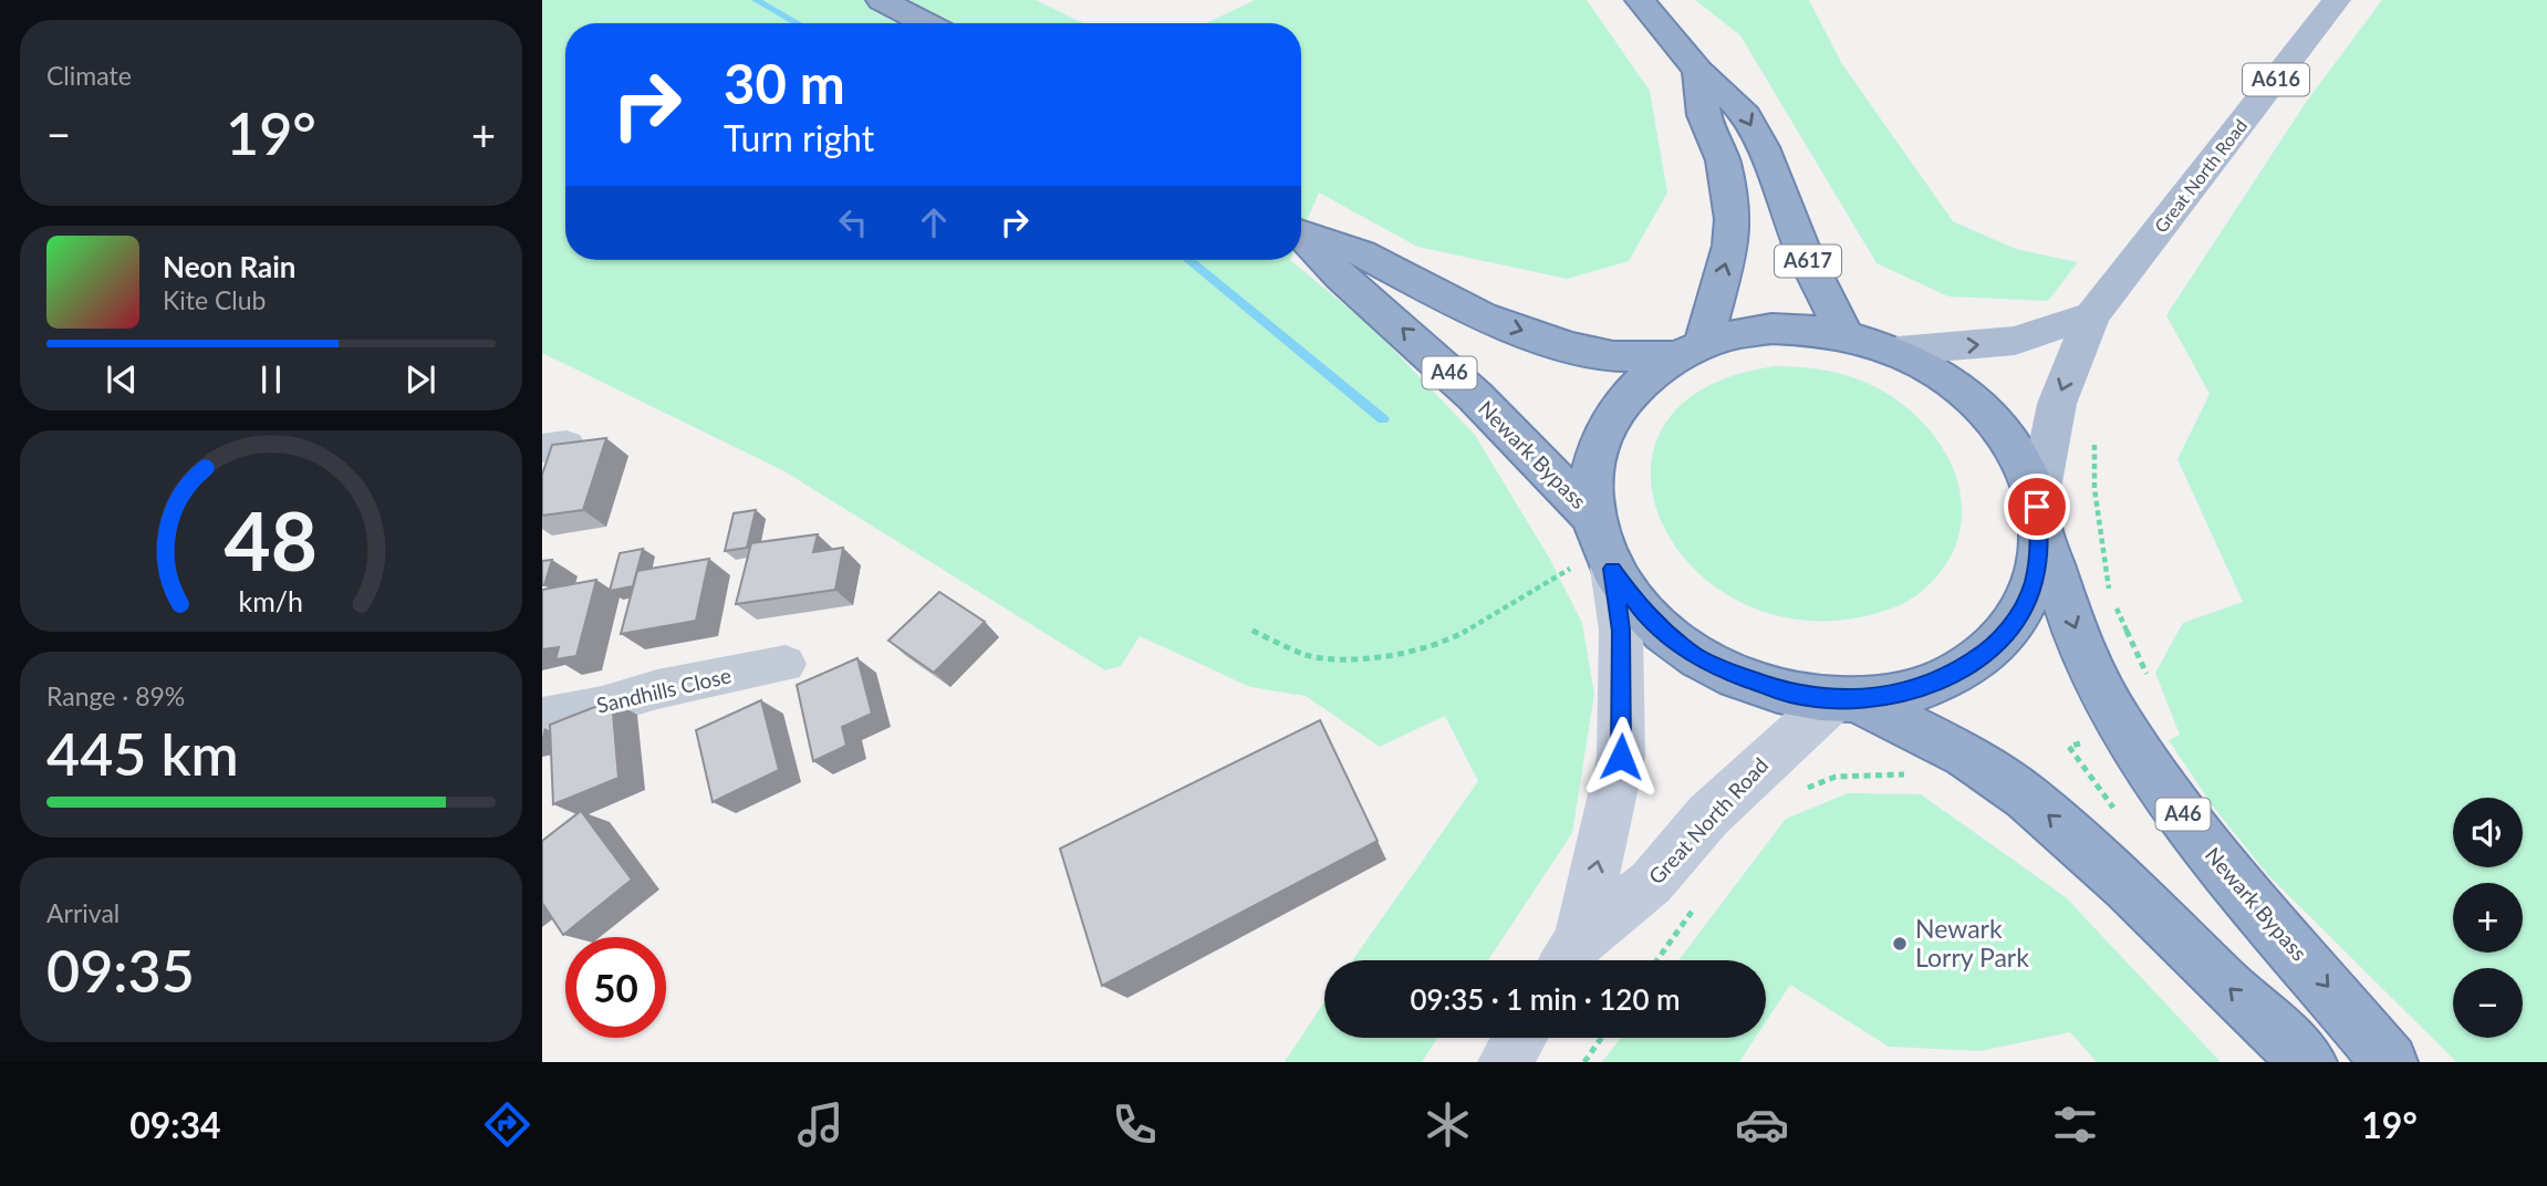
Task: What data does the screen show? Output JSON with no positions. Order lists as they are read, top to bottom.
{
  "streets": {
    "highway": ["A617", "A46", "Newark Bypass"],
    "main road": ["A616", "Great North Road"],
    "street": ["Sandhills Close"]
  },
  "crossings": [
    ["Great North Road", "Newark Bypass"],
    ["A617", "Newark Bypass"]
  ],
  "places": ["Newark Lorry Park"],
  "page": {
    "tile": [
      "Climate",
      ["Range · 89%", "445 km"],
      ["Arrival", "09:35"]
    ],
    "turn": ["30 m", "Turn right"],
    "heat": ["−", "19°", "+"],
    "song": ["Neon Rain", "Kite Club"],
    "map_buttons": ["+", "−"],
    "limit": "50",
    "trip": "09:35 · 1 min · 120 m",
    "tabs": ["09:34", "19°"],
    "gauge": ["48", "km/h"]
  }
}
